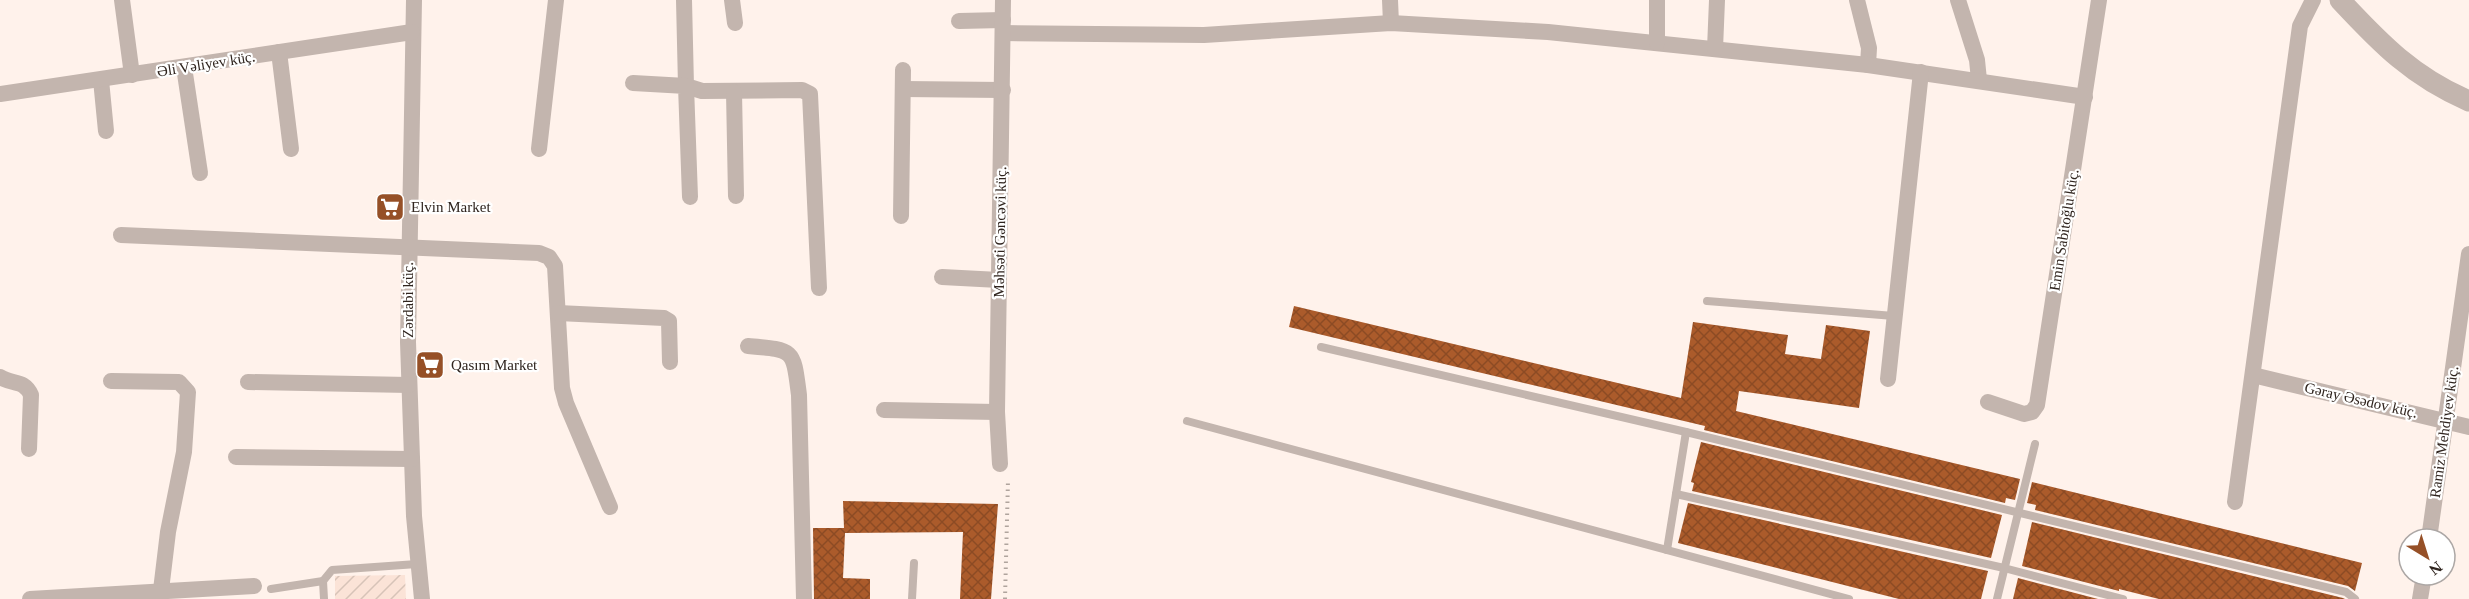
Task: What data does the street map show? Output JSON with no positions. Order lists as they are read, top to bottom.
{
  "streets": {
    "street": [
      "Əli Vəliyev küç.",
      "Emin Sabitoğlu küç.",
      "Məhsəti Gəncəvi küç.",
      "Zərdabi küç.",
      "Gəray Əsədov küç.",
      "Ramiz Mehdiyev küç."
    ]
  },
  "crossings": [
    ["Əli Vəliyev küç.", "Zərdabi küç."],
    ["Gəray Əsədov küç.", "Ramiz Mehdiyev küç."]
  ],
  "places": {
    "supermarket": ["Elvin Market", "Qasım Market"]
  },
  "north": "bottom right"
}
